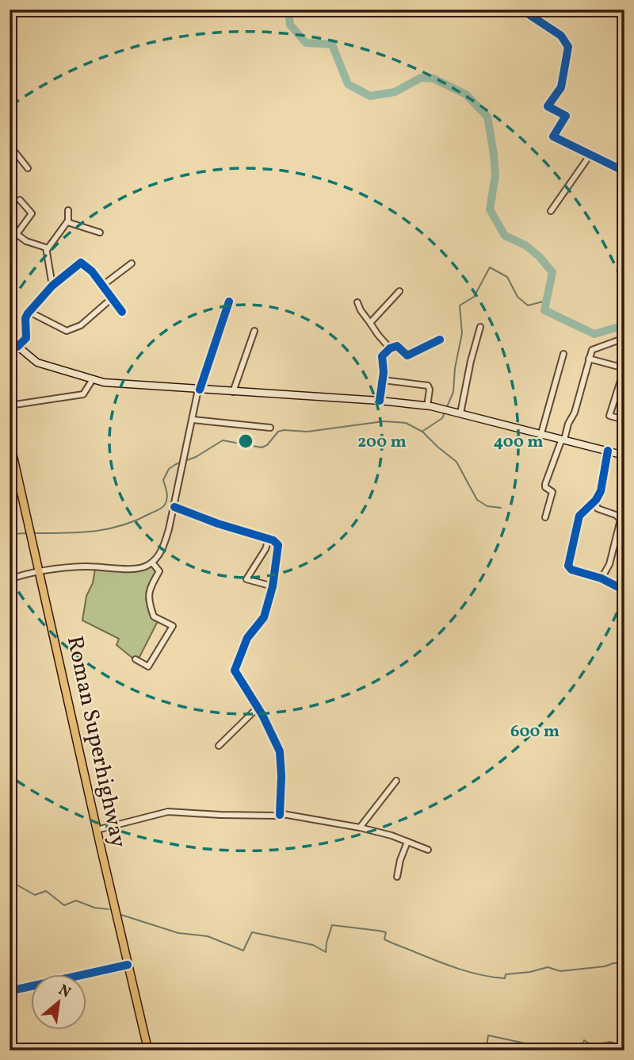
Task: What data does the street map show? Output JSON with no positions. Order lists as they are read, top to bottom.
{
  "streets": {
    "main road": ["Roman Superhighway"]
  },
  "north": "top right",
  "rings": ["200 m", "400 m", "600 m"]
}
